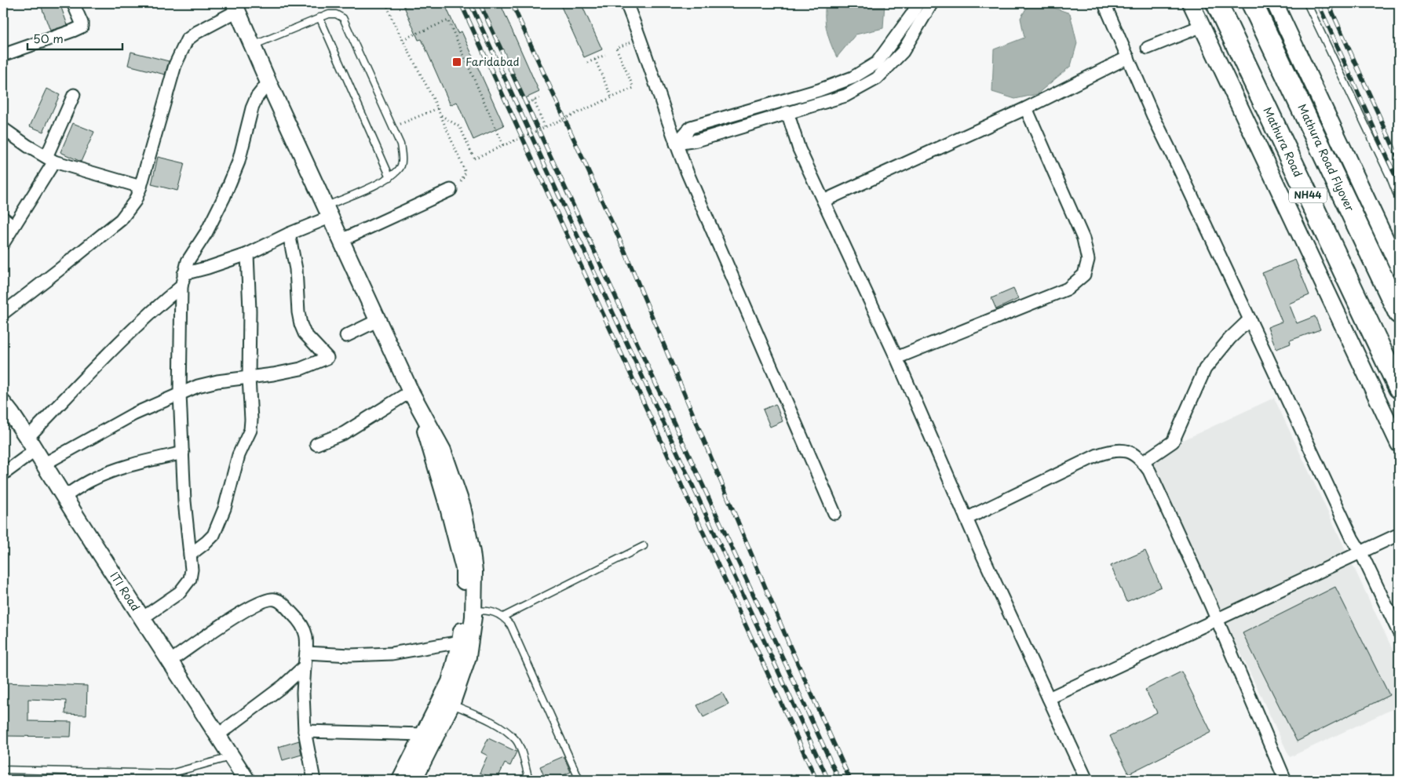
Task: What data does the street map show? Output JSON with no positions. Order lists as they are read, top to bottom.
{
  "streets": {
    "highway": ["Mathura Road", "Mathura Road Flyover", "NH44"],
    "street": ["ITI Road"]
  },
  "places": {
    "transit": ["Faridabad"]
  },
  "scale_bar": "50 m"
}
